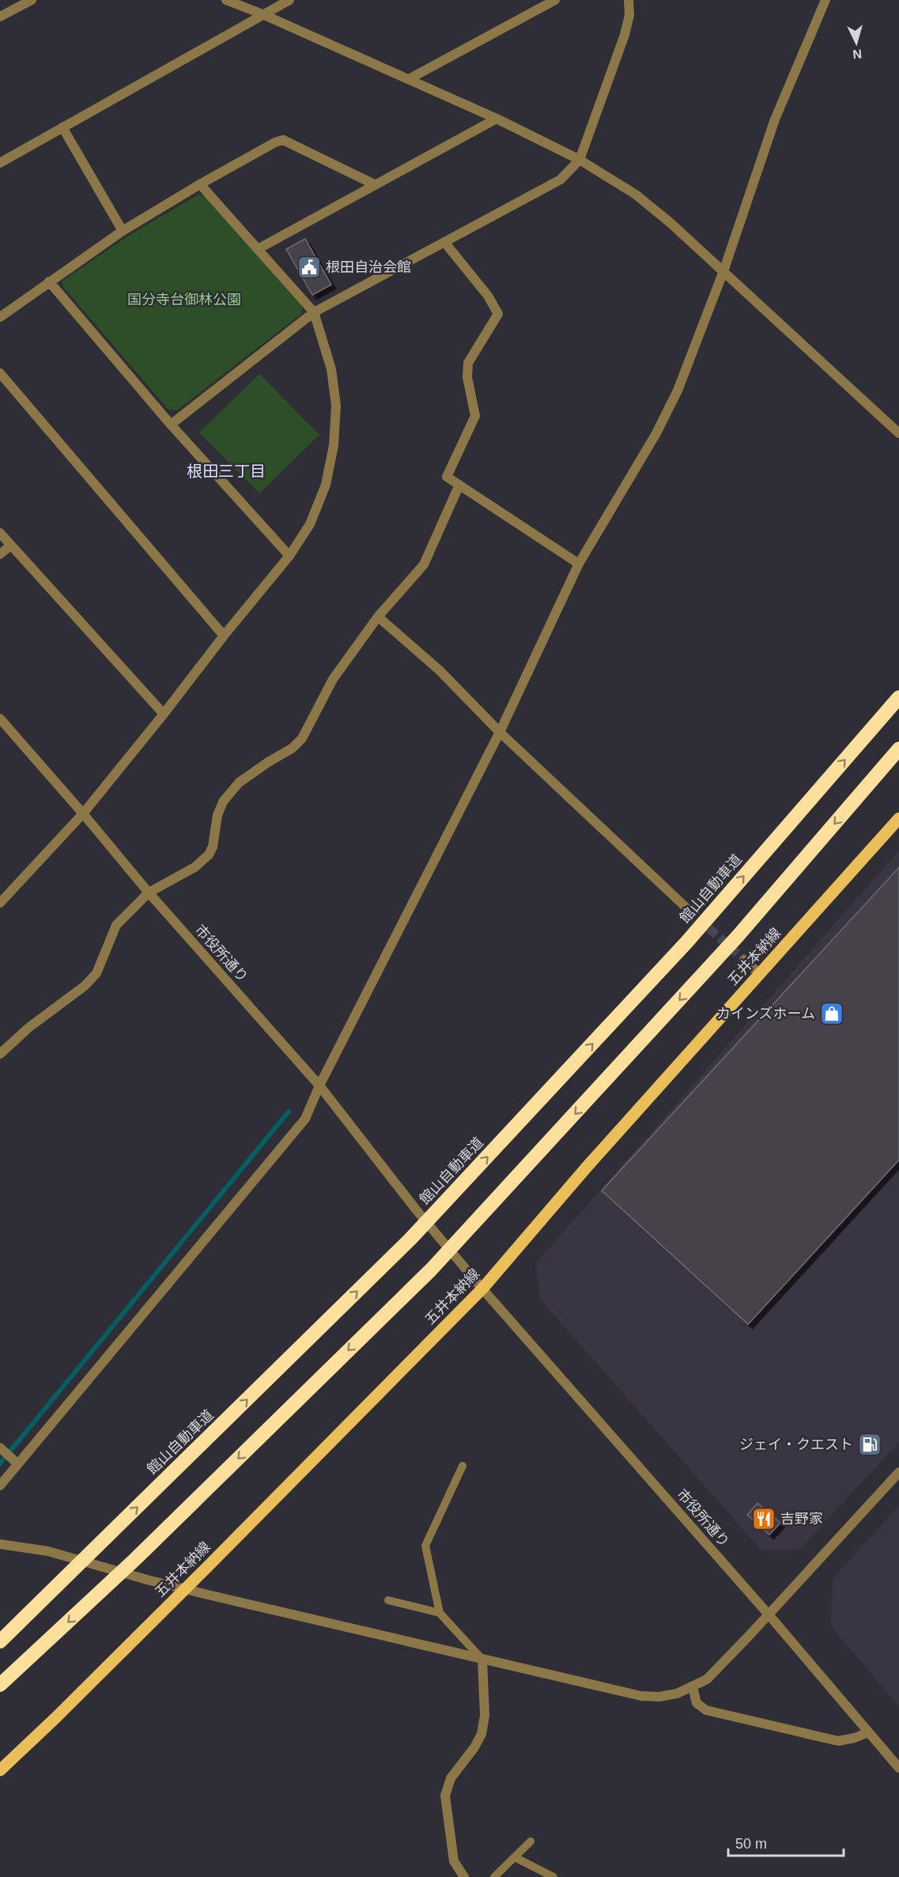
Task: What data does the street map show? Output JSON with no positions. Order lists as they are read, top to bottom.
{
  "streets": {
    "highway": ["館山自動車道"],
    "main road": ["五井本納線"],
    "street": ["市役所通り"]
  },
  "crossings": [
    ["市役所通り", "五井本納線"]
  ],
  "districts": ["根田三丁目"],
  "parks": ["国分寺台御林公園"],
  "places": {
    "public building": ["根田自治会館"],
    "shop": ["カインズホーム"],
    "fuel station": ["ジェイ・クエスト"],
    "restaurant": ["吉野家"]
  },
  "scale_bar": "50 m",
  "north": "bottom"
}
